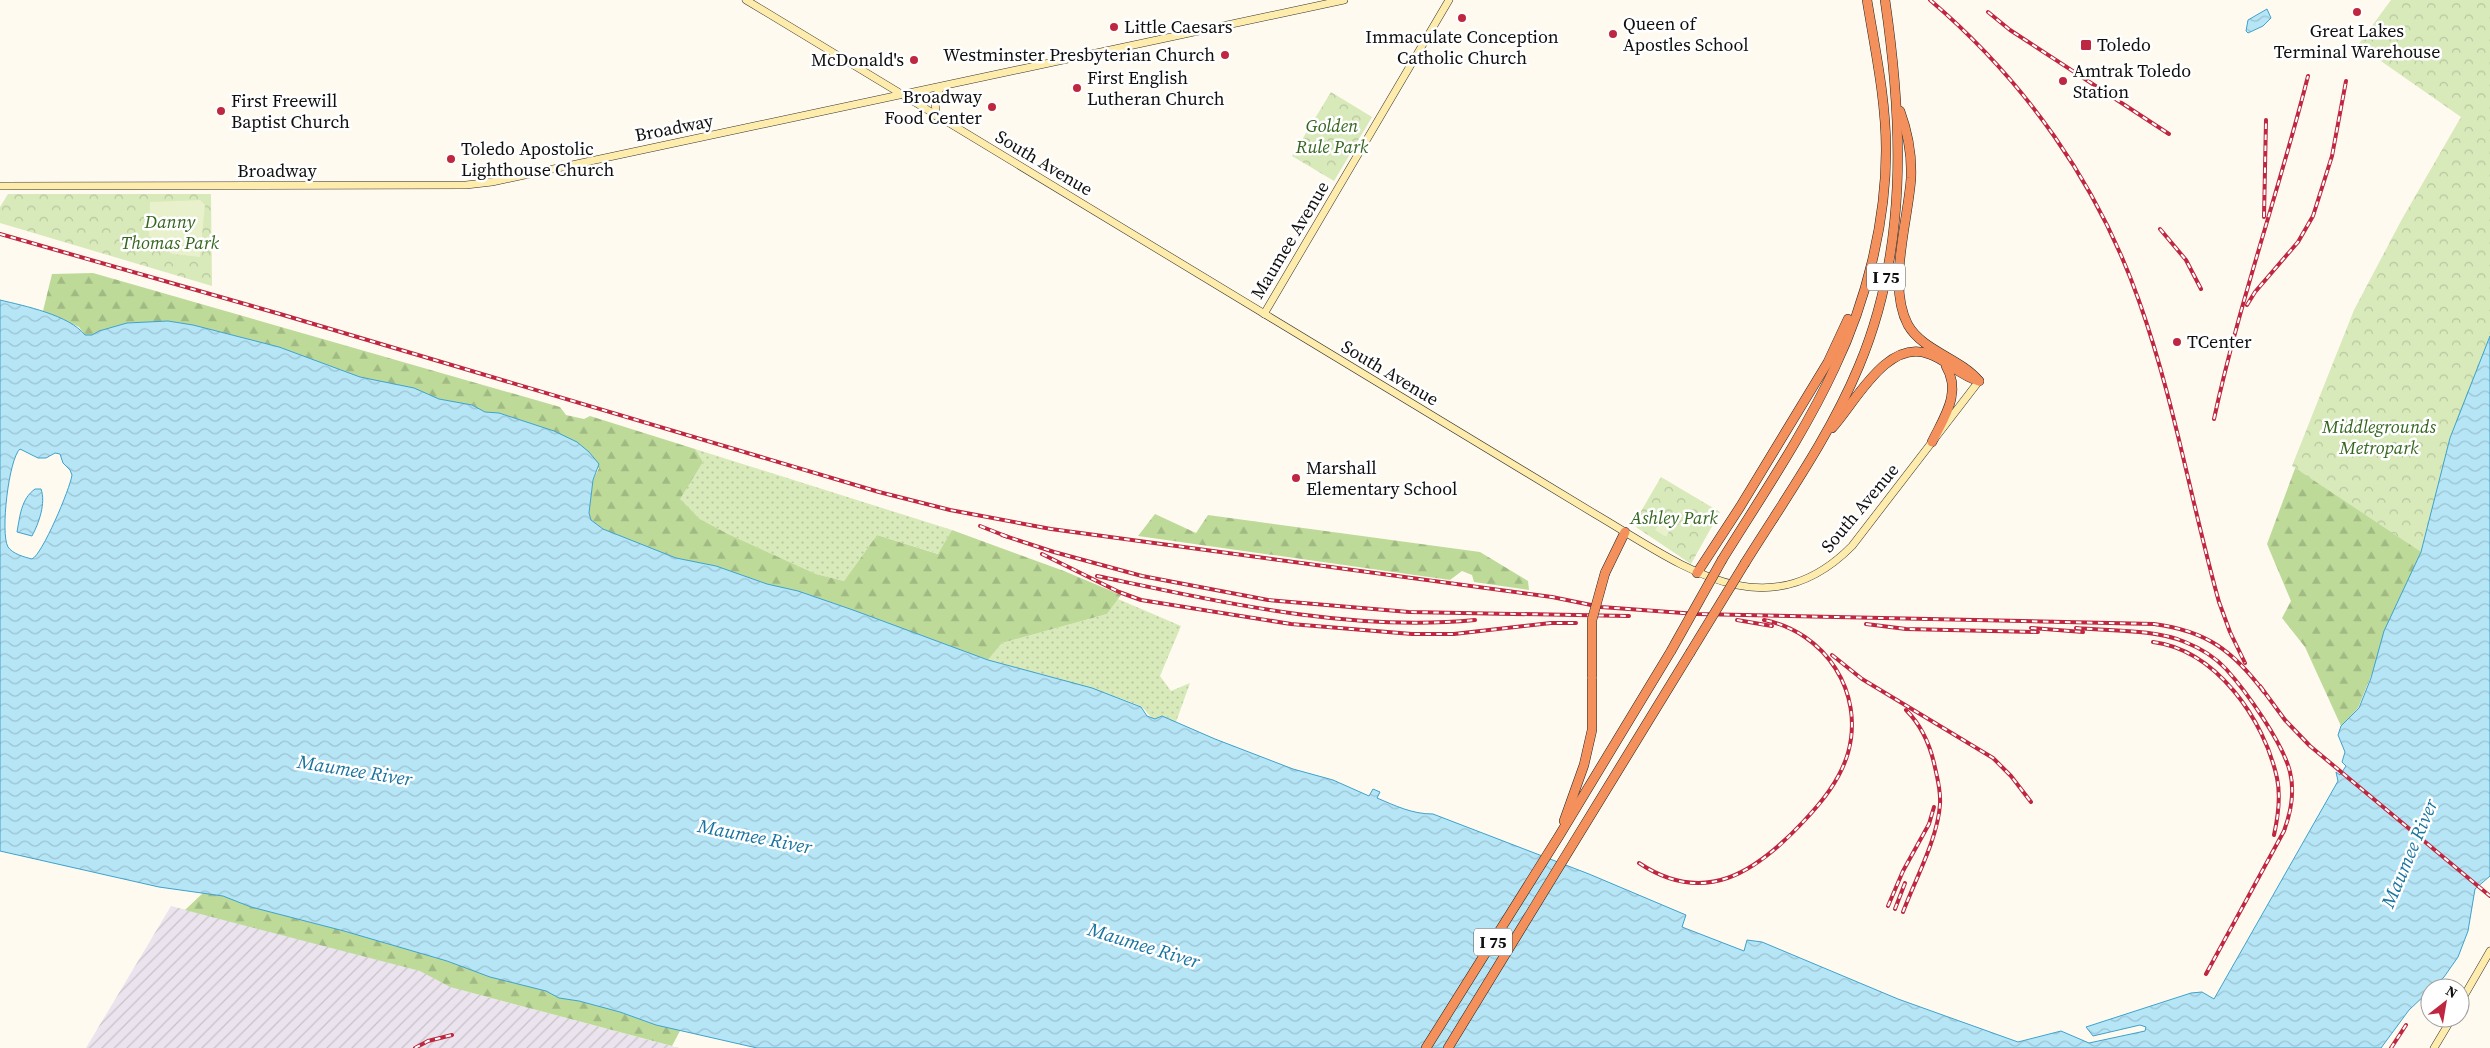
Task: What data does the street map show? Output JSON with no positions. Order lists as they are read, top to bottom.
{
  "streets": {
    "highway": ["I 75"],
    "street": ["Broadway", "South Avenue", "Maumee Avenue"]
  },
  "crossings": [
    ["Broadway", "South Avenue"],
    ["South Avenue", "Maumee Avenue"]
  ],
  "water": ["Maumee River"],
  "parks": [
    "Golden Rule Park",
    "Danny Thomas Park",
    "Middlegrounds Metropark",
    "Ashley Park"
  ],
  "places": {
    "other": [
      "Great Lakes Terminal Warehouse",
      "Immaculate Conception Catholic Church",
      "Little Caesars",
      "Queen of Apostles School",
      "Westminster Presbyterian Church",
      "McDonald's",
      "Amtrak Toledo Station",
      "First English Lutheran Church",
      "Broadway Food Center",
      "First Freewill Baptist Church",
      "Toledo Apostolic Lighthouse Church",
      "TCenter",
      "Marshall Elementary School"
    ],
    "transit": ["Toledo"]
  },
  "north": "top right"
}
